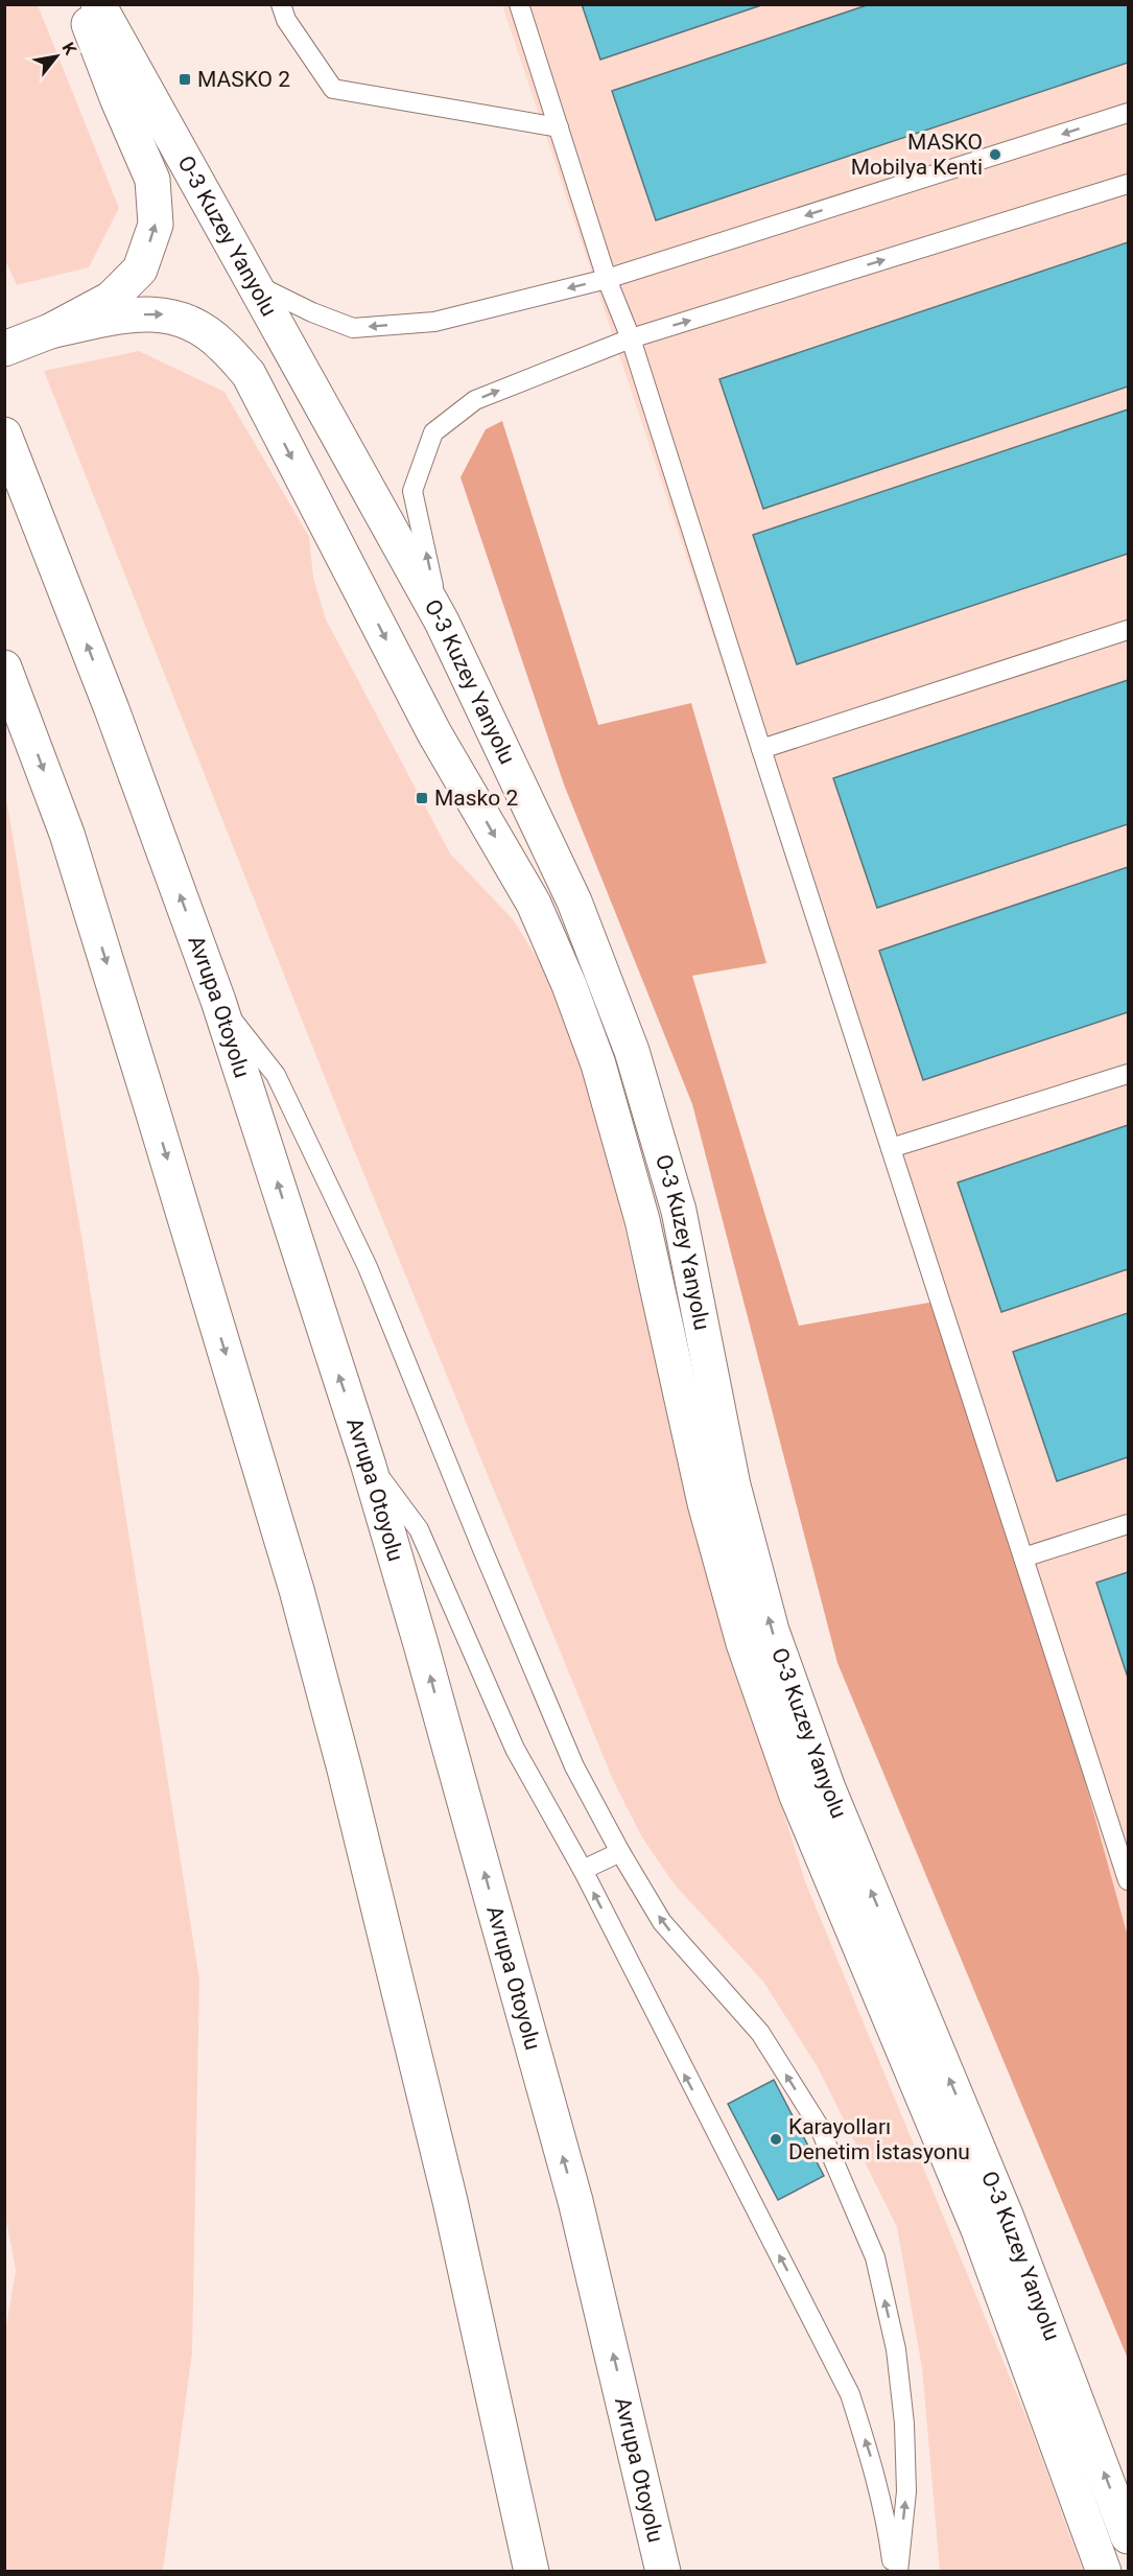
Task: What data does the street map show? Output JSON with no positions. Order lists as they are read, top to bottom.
{
  "streets": {
    "main road": ["O-3 Kuzey Yanyolu", "Avrupa Otoyolu"]
  },
  "places": {
    "transit": ["MASKO 2", "Masko 2"],
    "other": ["MASKO Mobilya Kenti", "Karayolları Denetim İstasyonu"]
  },
  "north": "top right"
}
